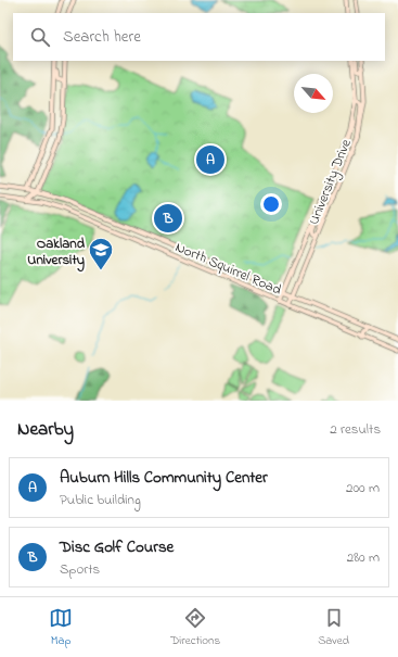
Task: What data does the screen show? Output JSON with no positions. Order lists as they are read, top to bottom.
{
  "streets": {
    "main road": ["University Drive", "North Squirrel Road"]
  },
  "crossings": [
    ["University Drive", "North Squirrel Road"]
  ],
  "places": {
    "school or university": ["Oakland University"]
  },
  "north": "bottom right",
  "page": {
    "search": "Search here",
    "pins": ["A", "B"],
    "heading": ["Nearby", "2 results"],
    "list": [
      {
        "mark": "A",
        "name": "Auburn Hills Community Center",
        "note": "Public building",
        "value": "200 m"
      },
      {
        "mark": "B",
        "name": "Disc Golf Course",
        "note": "Sports",
        "value": "280 m"
      }
    ],
    "nav": ["Map", "Directions", "Saved"]
  }
}
